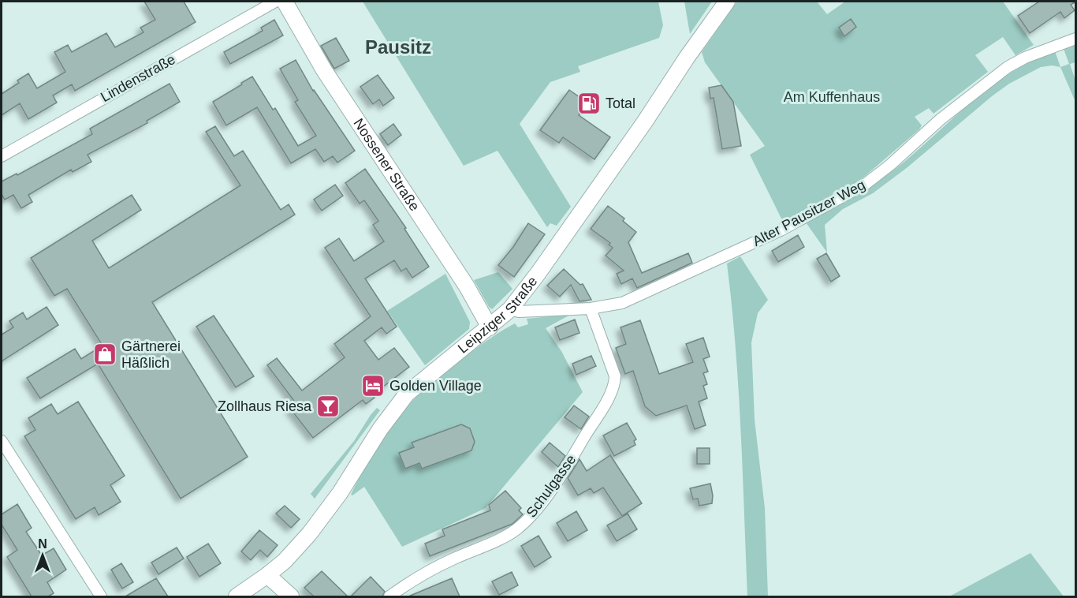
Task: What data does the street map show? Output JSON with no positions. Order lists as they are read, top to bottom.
{
  "streets": {
    "street": [
      "Lindenstraße",
      "Nossener Straße",
      "Alter Pausitzer Weg",
      "Leipziger Straße",
      "Schulgasse"
    ]
  },
  "crossings": [
    ["Nossener Straße", "Leipziger Straße"],
    ["Alter Pausitzer Weg", "Leipziger Straße"],
    ["Alter Pausitzer Weg", "Schulgasse"]
  ],
  "districts": ["Pausitz"],
  "parks": ["Am Kuffenhaus"],
  "places": {
    "fuel station": ["Total"],
    "shop": ["Gärtnerei Häßlich"],
    "hotel": ["Golden Village"],
    "bar": ["Zollhaus Riesa"]
  },
  "north": "top"
}
